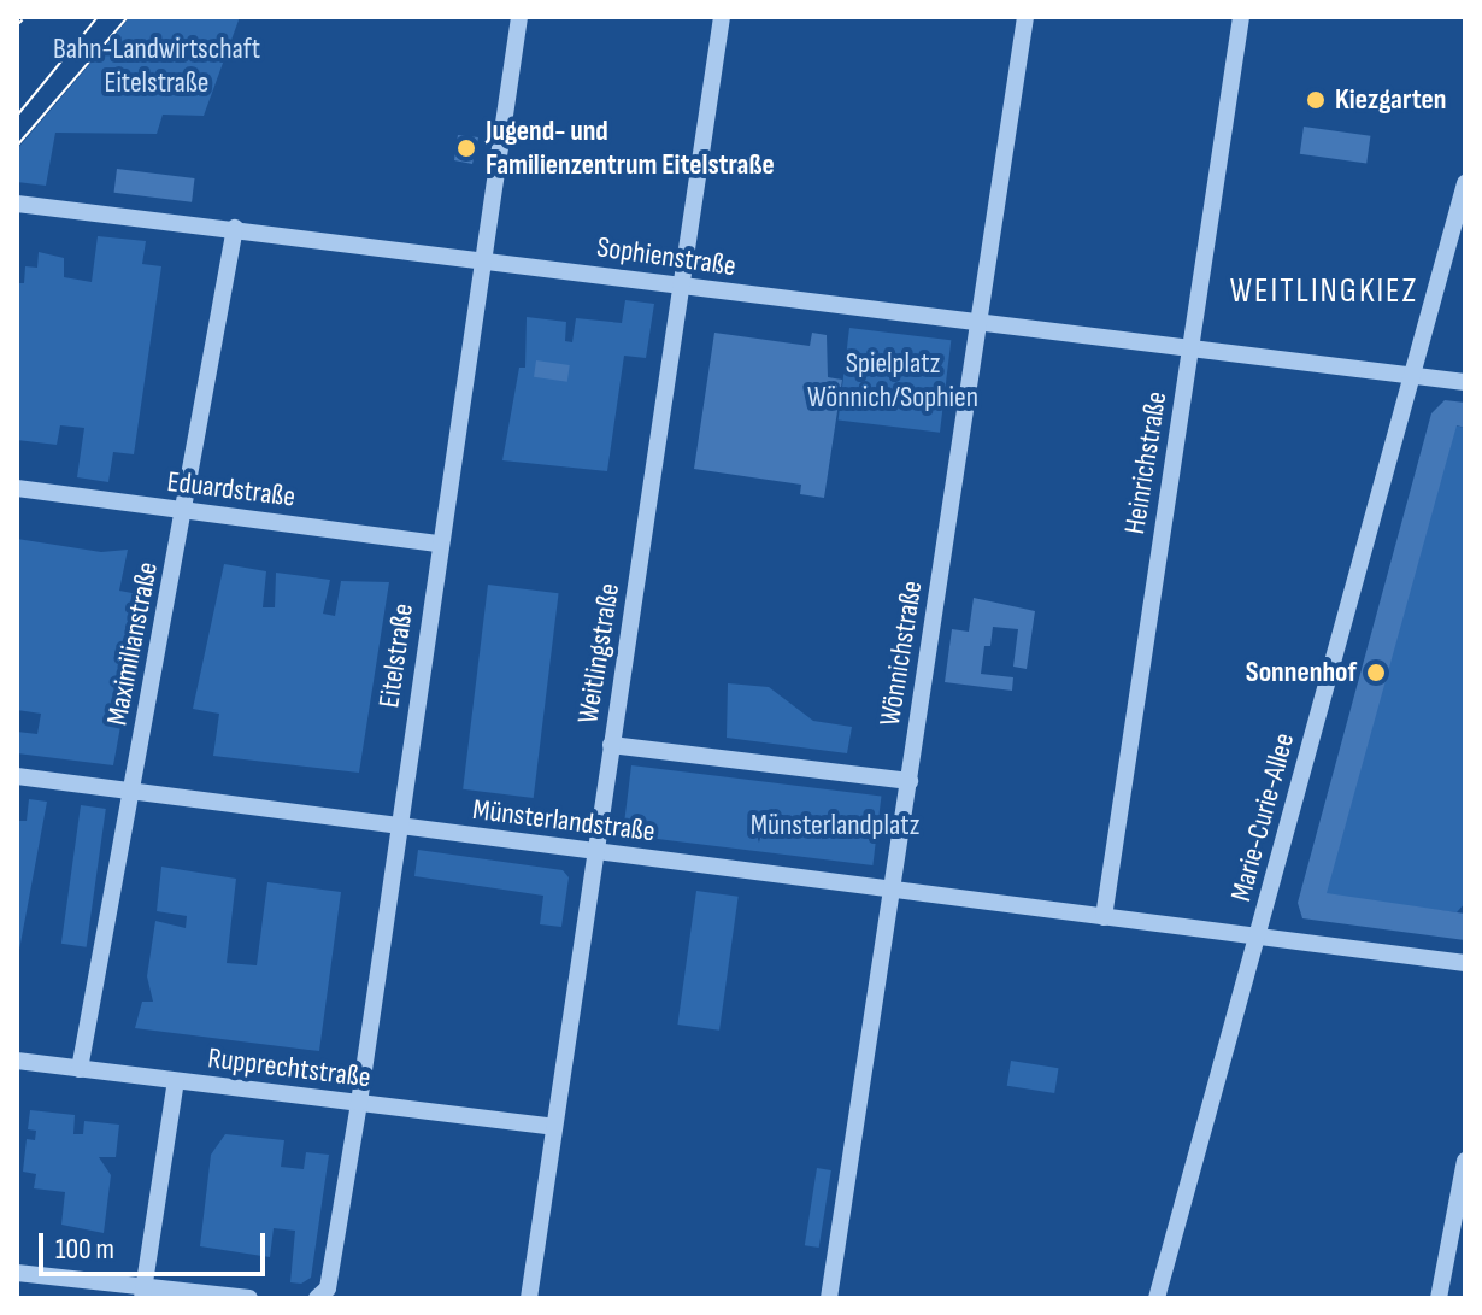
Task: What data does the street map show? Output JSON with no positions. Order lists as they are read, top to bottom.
{
  "streets": {
    "street": [
      "Sophienstraße",
      "Heinrichstraße",
      "Eduardstraße",
      "Maximilianstraße",
      "Weitlingstraße",
      "Wönnichstraße",
      "Eitelstraße",
      "Marie-Curie-Allee",
      "Münsterlandstraße",
      "Rupprechtstraße"
    ]
  },
  "crossings": [
    ["Sophienstraße", "Heinrichstraße"],
    ["Sophienstraße", "Maximilianstraße"],
    ["Sophienstraße", "Weitlingstraße"],
    ["Sophienstraße", "Wönnichstraße"],
    ["Sophienstraße", "Eitelstraße"],
    ["Sophienstraße", "Marie-Curie-Allee"],
    ["Heinrichstraße", "Münsterlandstraße"],
    ["Eduardstraße", "Maximilianstraße"],
    ["Eduardstraße", "Eitelstraße"],
    ["Maximilianstraße", "Münsterlandstraße"],
    ["Maximilianstraße", "Rupprechtstraße"],
    ["Weitlingstraße", "Münsterlandstraße"],
    ["Weitlingstraße", "Rupprechtstraße"],
    ["Wönnichstraße", "Münsterlandstraße"],
    ["Eitelstraße", "Münsterlandstraße"],
    ["Eitelstraße", "Rupprechtstraße"],
    ["Marie-Curie-Allee", "Münsterlandstraße"]
  ],
  "districts": ["WEITLINGKIEZ"],
  "parks": ["Bahn-Landwirtschaft Eitelstraße", "Spielplatz Wönnich/Sophien", "Münsterlandplatz"],
  "places": ["Kiezgarten", "Jugend- und Familienzentrum Eitelstraße", "Sonnenhof"],
  "scale_bar": "100 m"
}
